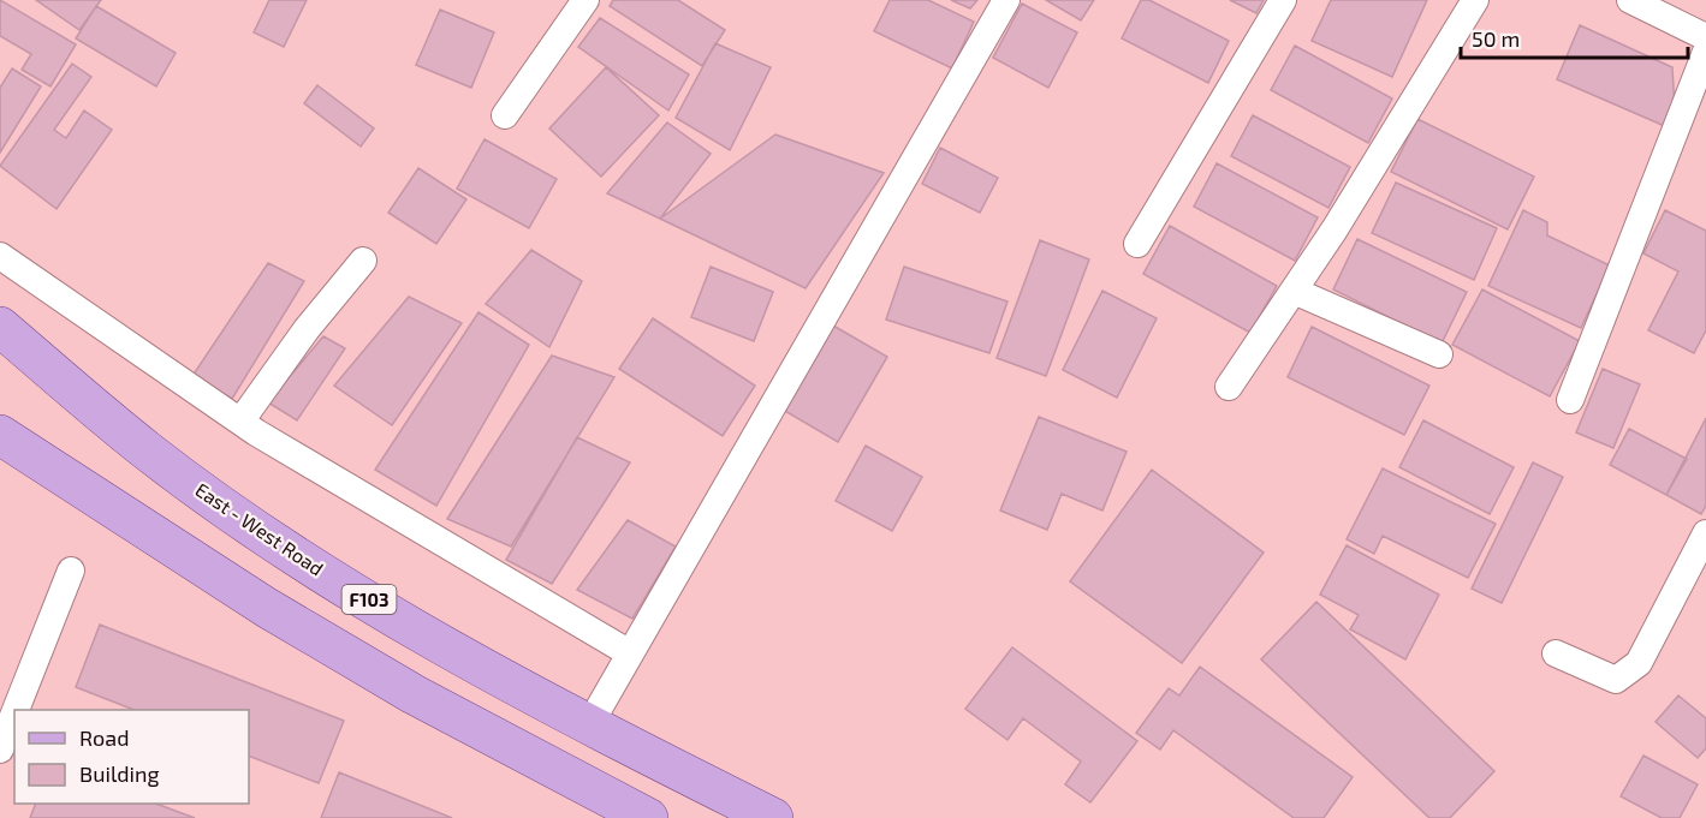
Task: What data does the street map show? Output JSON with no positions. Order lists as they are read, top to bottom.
{
  "streets": {
    "main road": ["East - West Road", "F103"]
  },
  "legend": ["Road", "Building"],
  "scale_bar": "50 m"
}
